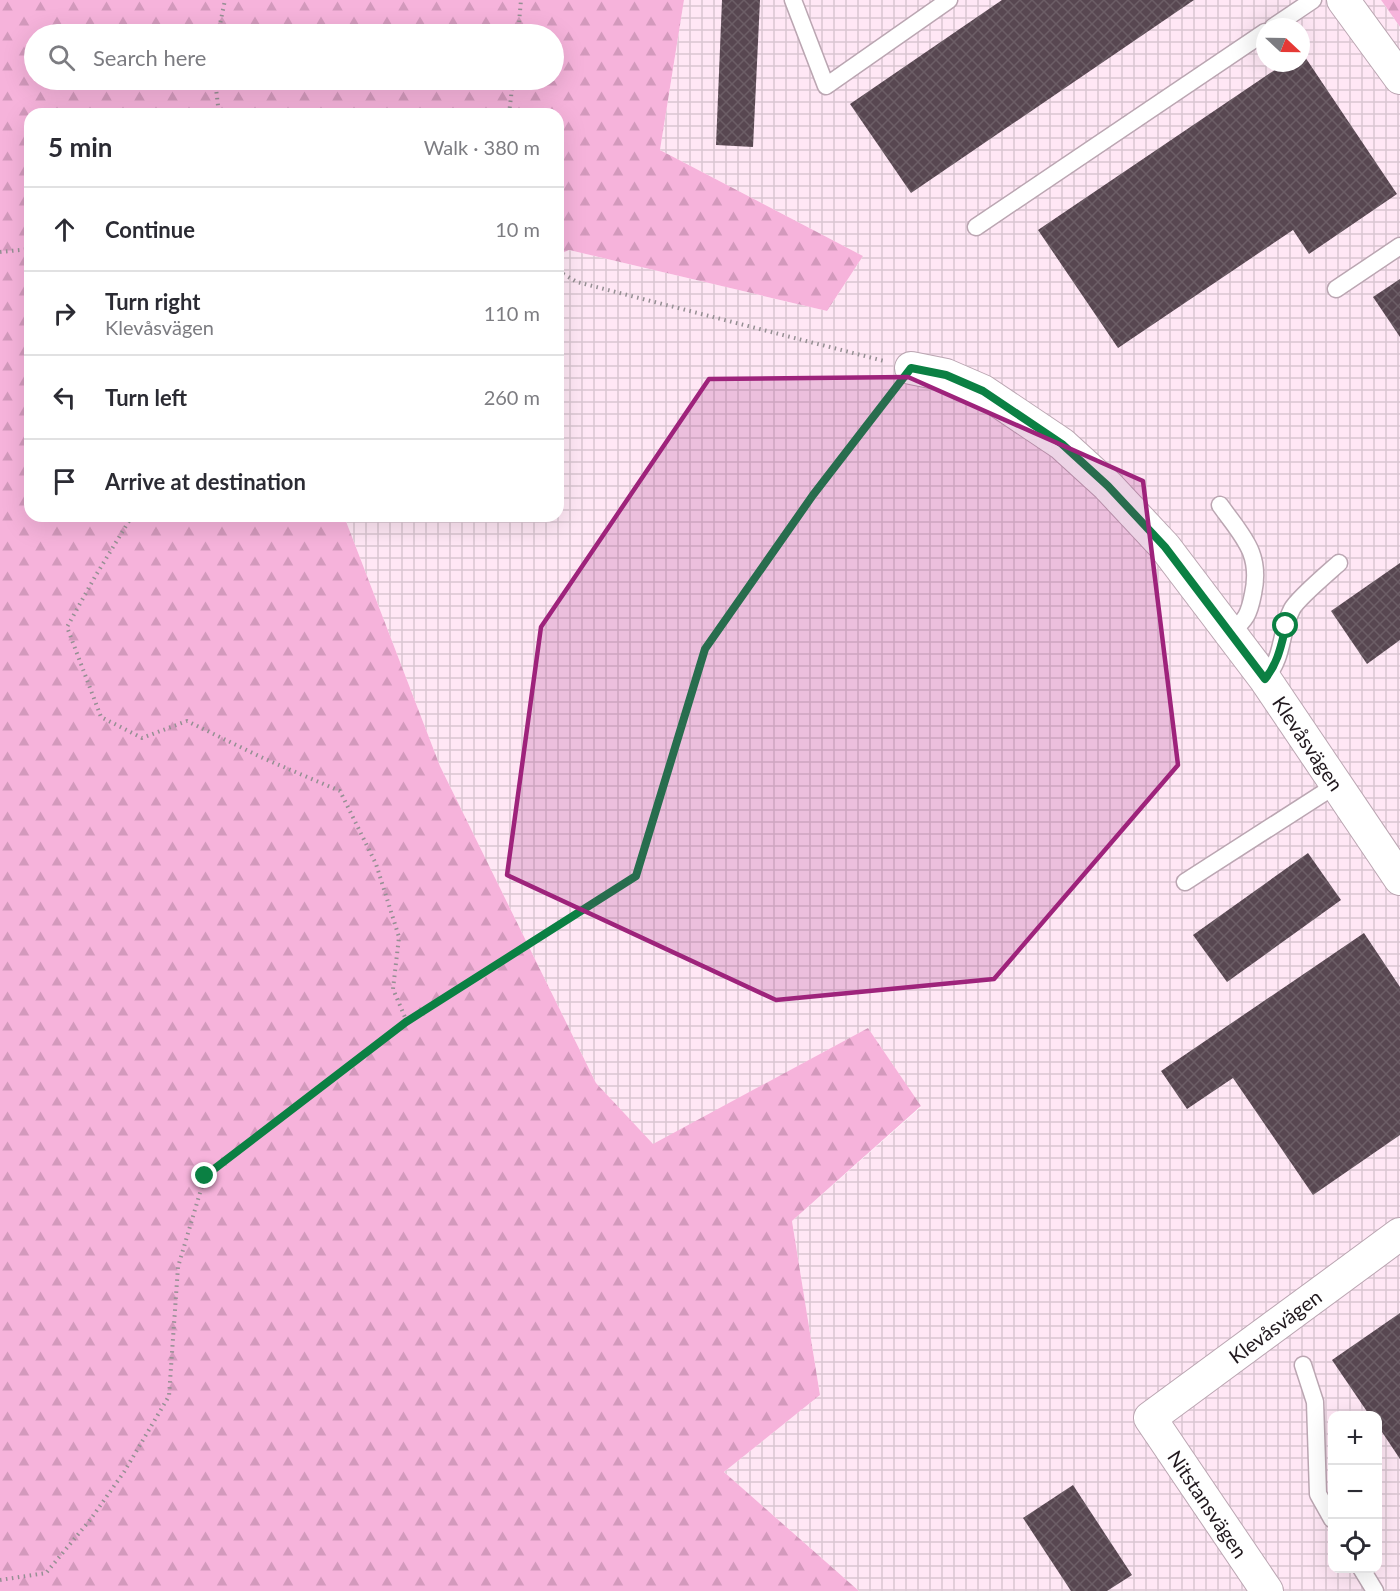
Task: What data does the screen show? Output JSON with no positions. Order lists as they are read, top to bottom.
{
  "streets": {
    "street": ["Klevåsvägen", "Nitstansvägen"]
  },
  "crossings": [
    ["Klevåsvägen", "Nitstansvägen"]
  ],
  "north": "right",
  "page": {
    "search": "Search here",
    "heading": ["5 min", "Walk · 380 m"],
    "list": [
      ["Continue", "10 m"],
      ["Turn right", "Klevåsvägen", "110 m"],
      ["Turn left", "260 m"],
      "Arrive at destination"
    ],
    "map_buttons": ["+", "−"]
  }
}
